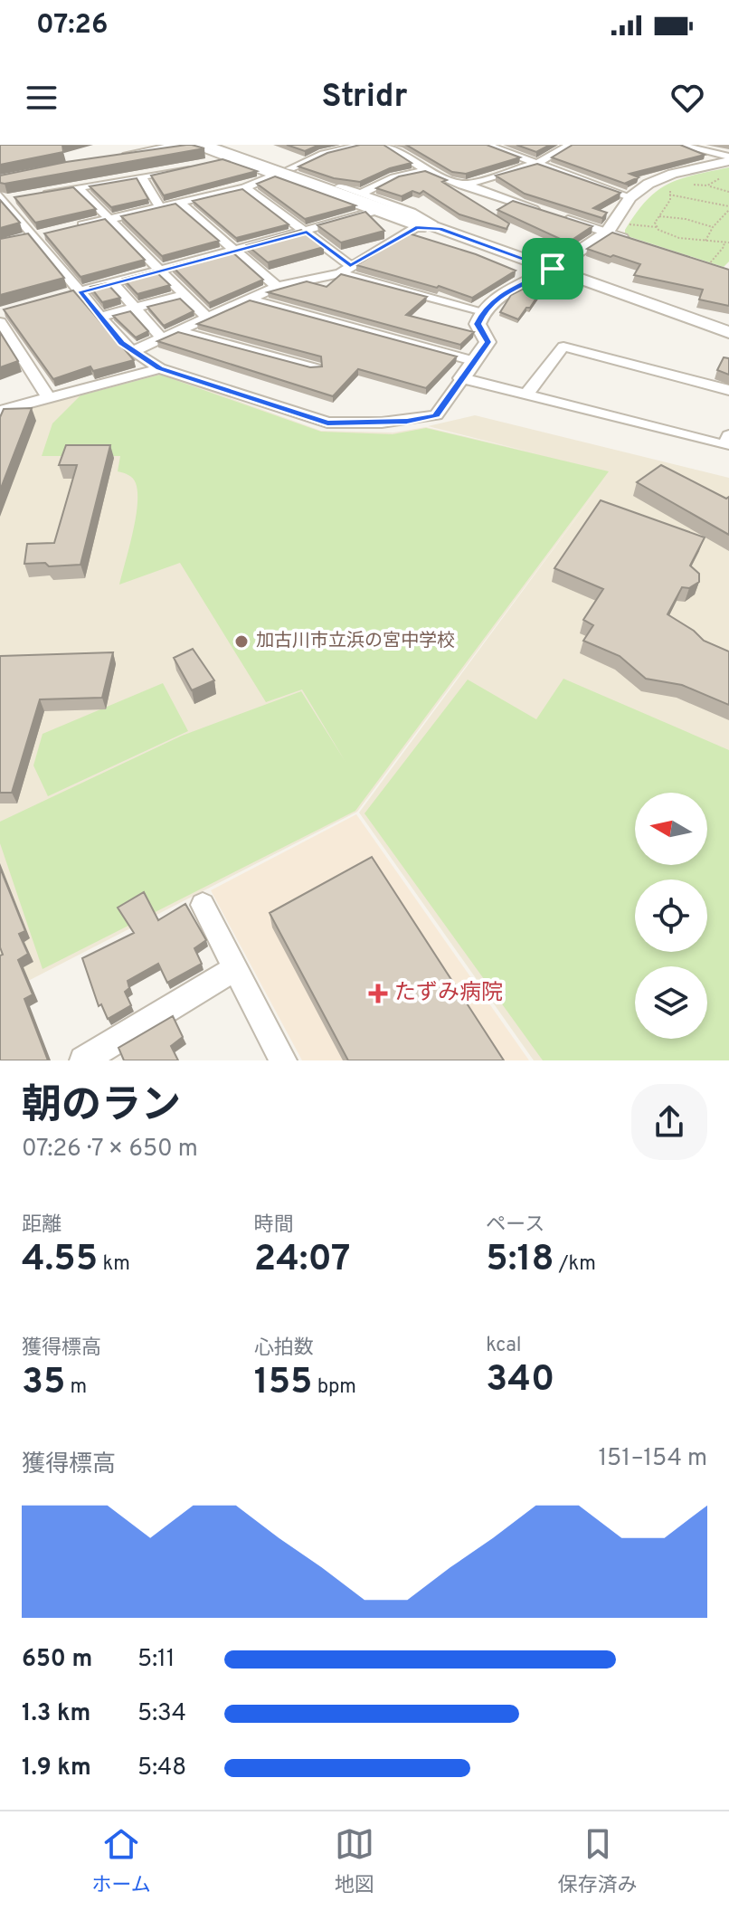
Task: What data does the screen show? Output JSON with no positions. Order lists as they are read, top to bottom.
{
  "places": {
    "other": ["加古川市立浜の宮中学校"],
    "health": ["たずみ病院"]
  },
  "north": "left",
  "page": {
    "status": "07:26",
    "header": "Stridr",
    "heading": ["朝のラン", "07:26 · 7 × 650 m"],
    "stats": [
      ["距離", "4.55 km"],
      ["時間", "24:07"],
      ["ペース", "5:18 /km"],
      ["獲得標高", "35 m"],
      ["心拍数", "155 bpm"],
      ["kcal", "340"]
    ],
    "chart": ["獲得標高", "151–154 m"],
    "list": [
      {
        "name": "650 m",
        "note": "5:11"
      },
      {
        "name": "1.3 km",
        "note": "5:34"
      },
      {
        "name": "1.9 km",
        "note": "5:48"
      }
    ],
    "tabs": ["ホーム", "地図", "保存済み"]
  }
}
